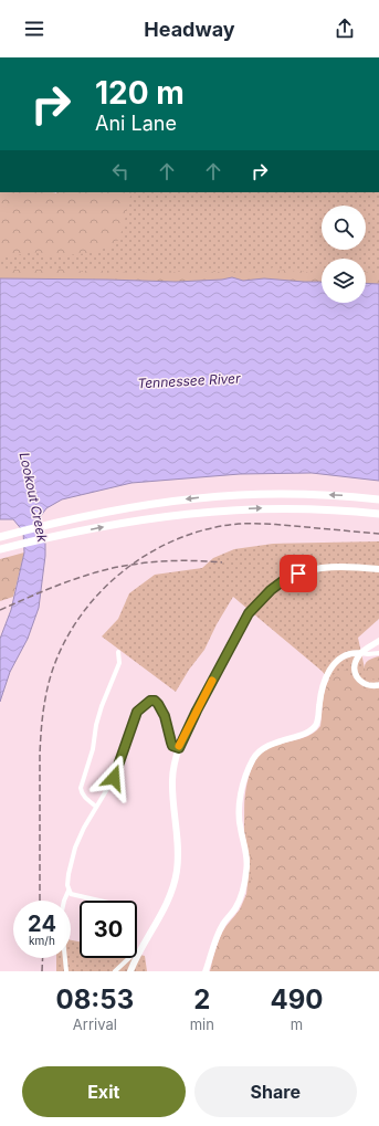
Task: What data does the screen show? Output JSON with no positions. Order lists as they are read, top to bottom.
{
  "water": ["Tennessee River", "Lookout Creek"],
  "page": {
    "header": "Headway",
    "turn": ["120 m", "Ani Lane"],
    "speed": "24 km/h",
    "limit": "30",
    "eta": [
      "08:53",
      "Arrival",
      "2",
      "min",
      "490",
      "m"
    ],
    "buttons": ["Exit", "Share"]
  }
}
